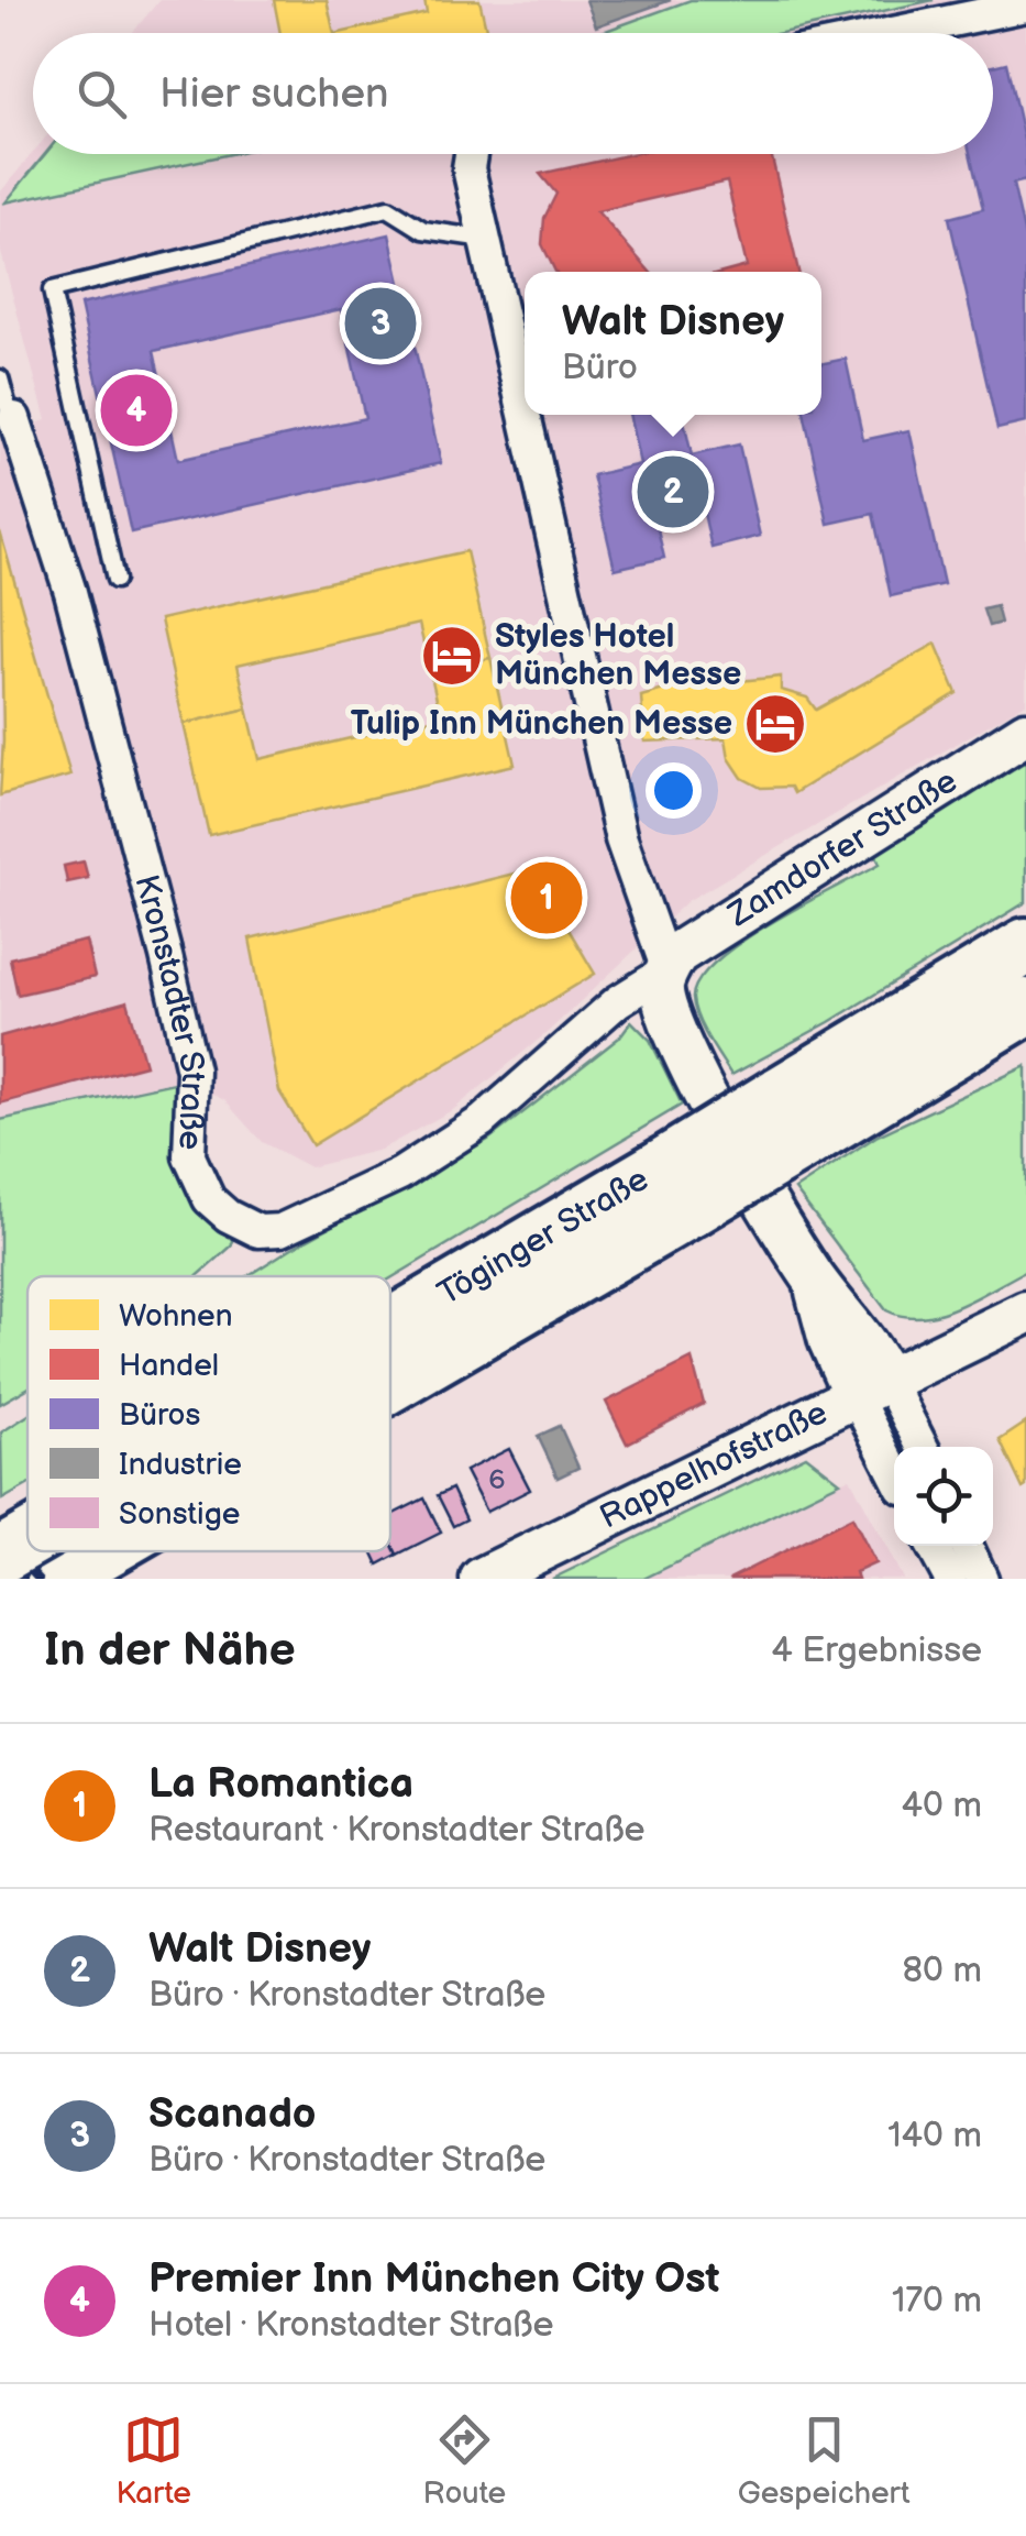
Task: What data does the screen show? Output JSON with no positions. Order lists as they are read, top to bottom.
{
  "streets": {
    "highway": ["Töginger Straße"],
    "street": ["Zamdorfer Straße", "Kronstadter Straße", "Rappelhofstraße"]
  },
  "crossings": [
    ["Zamdorfer Straße", "Kronstadter Straße"]
  ],
  "places": {
    "hotel": ["Styles Hotel München Messe", "Tulip Inn München Messe"]
  },
  "house_numbers": ["6"],
  "legend": [
    "Wohnen",
    "Handel",
    "Büros",
    "Industrie",
    "Sonstige"
  ],
  "page": {
    "search": "Hier suchen",
    "popup": ["Walt Disney", "Büro"],
    "pins": [
      "3",
      "4",
      "2",
      "1"
    ],
    "heading": ["In der Nähe", "4 Ergebnisse"],
    "list": [
      {
        "mark": "1",
        "name": "La Romantica",
        "note": "Restaurant · Kronstadter Straße",
        "value": "40 m"
      },
      {
        "mark": "2",
        "name": "Walt Disney",
        "note": "Büro · Kronstadter Straße",
        "value": "80 m"
      },
      {
        "mark": "3",
        "name": "Scanado",
        "note": "Büro · Kronstadter Straße",
        "value": "140 m"
      },
      {
        "mark": "4",
        "name": "Premier Inn München City Ost",
        "note": "Hotel · Kronstadter Straße",
        "value": "170 m"
      }
    ],
    "nav": ["Karte", "Route", "Gespeichert"]
  }
}
